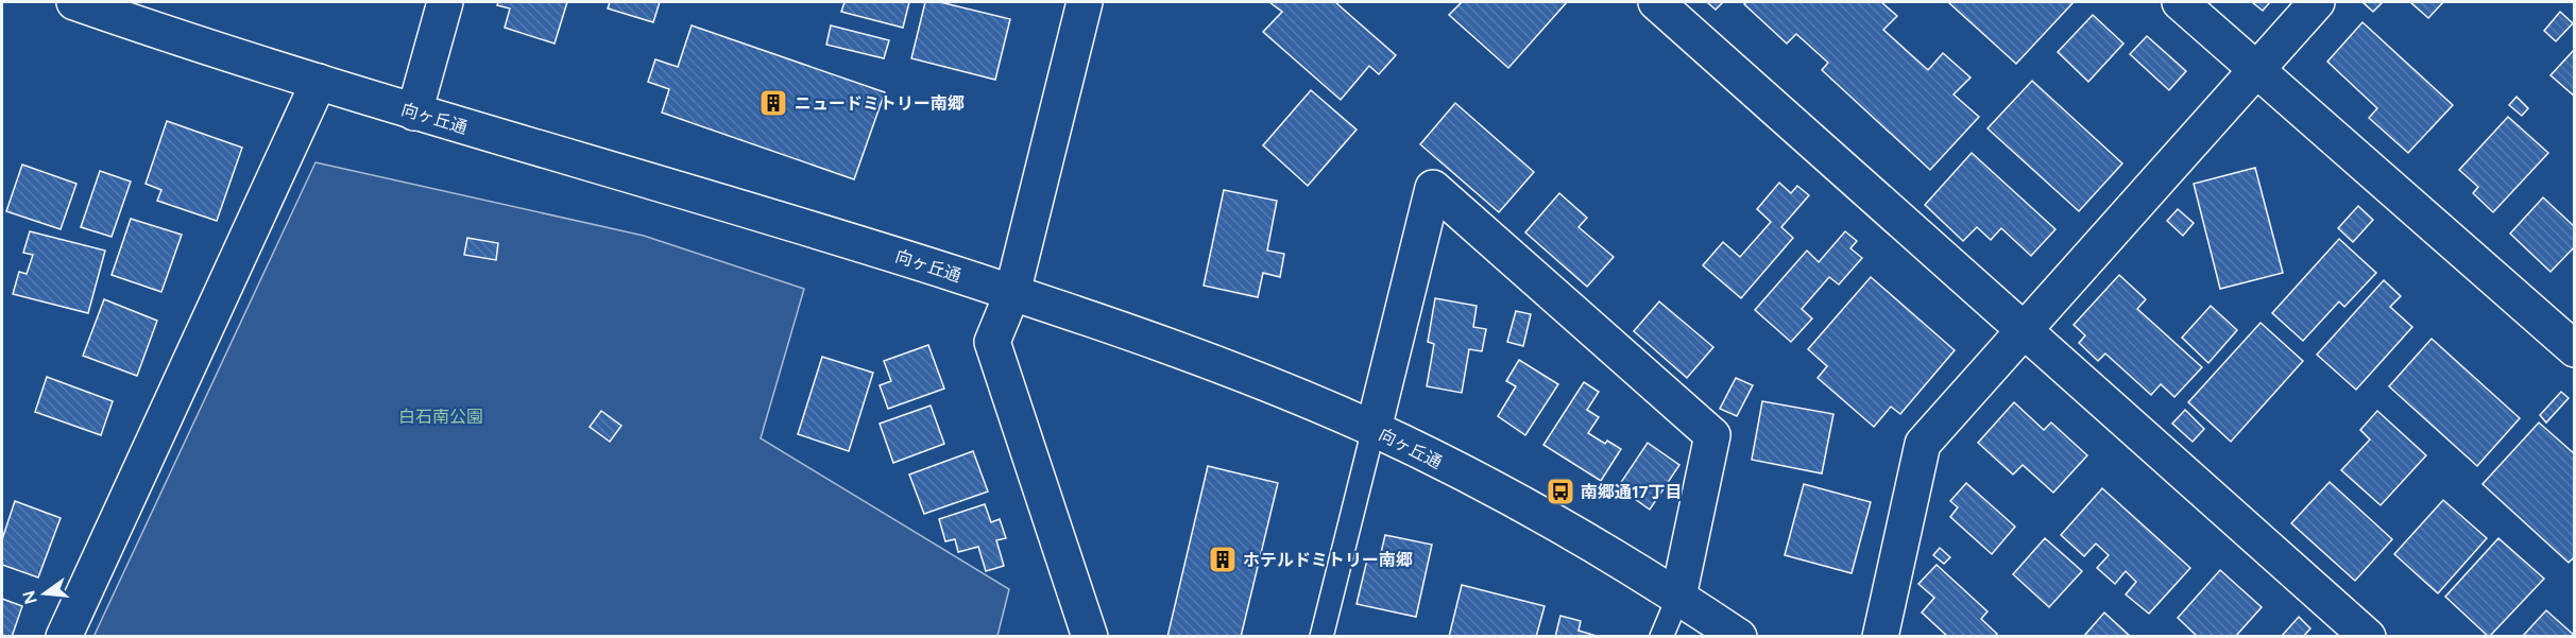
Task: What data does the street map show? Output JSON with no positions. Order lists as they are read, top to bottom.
{
  "streets": {
    "street": ["向ヶ丘通"]
  },
  "parks": ["白石南公園"],
  "places": {
    "building": ["ニュードミトリー南郷", "ホテルドミトリー南郷"],
    "bus stop": ["南郷通17丁目"]
  },
  "north": "left"
}
